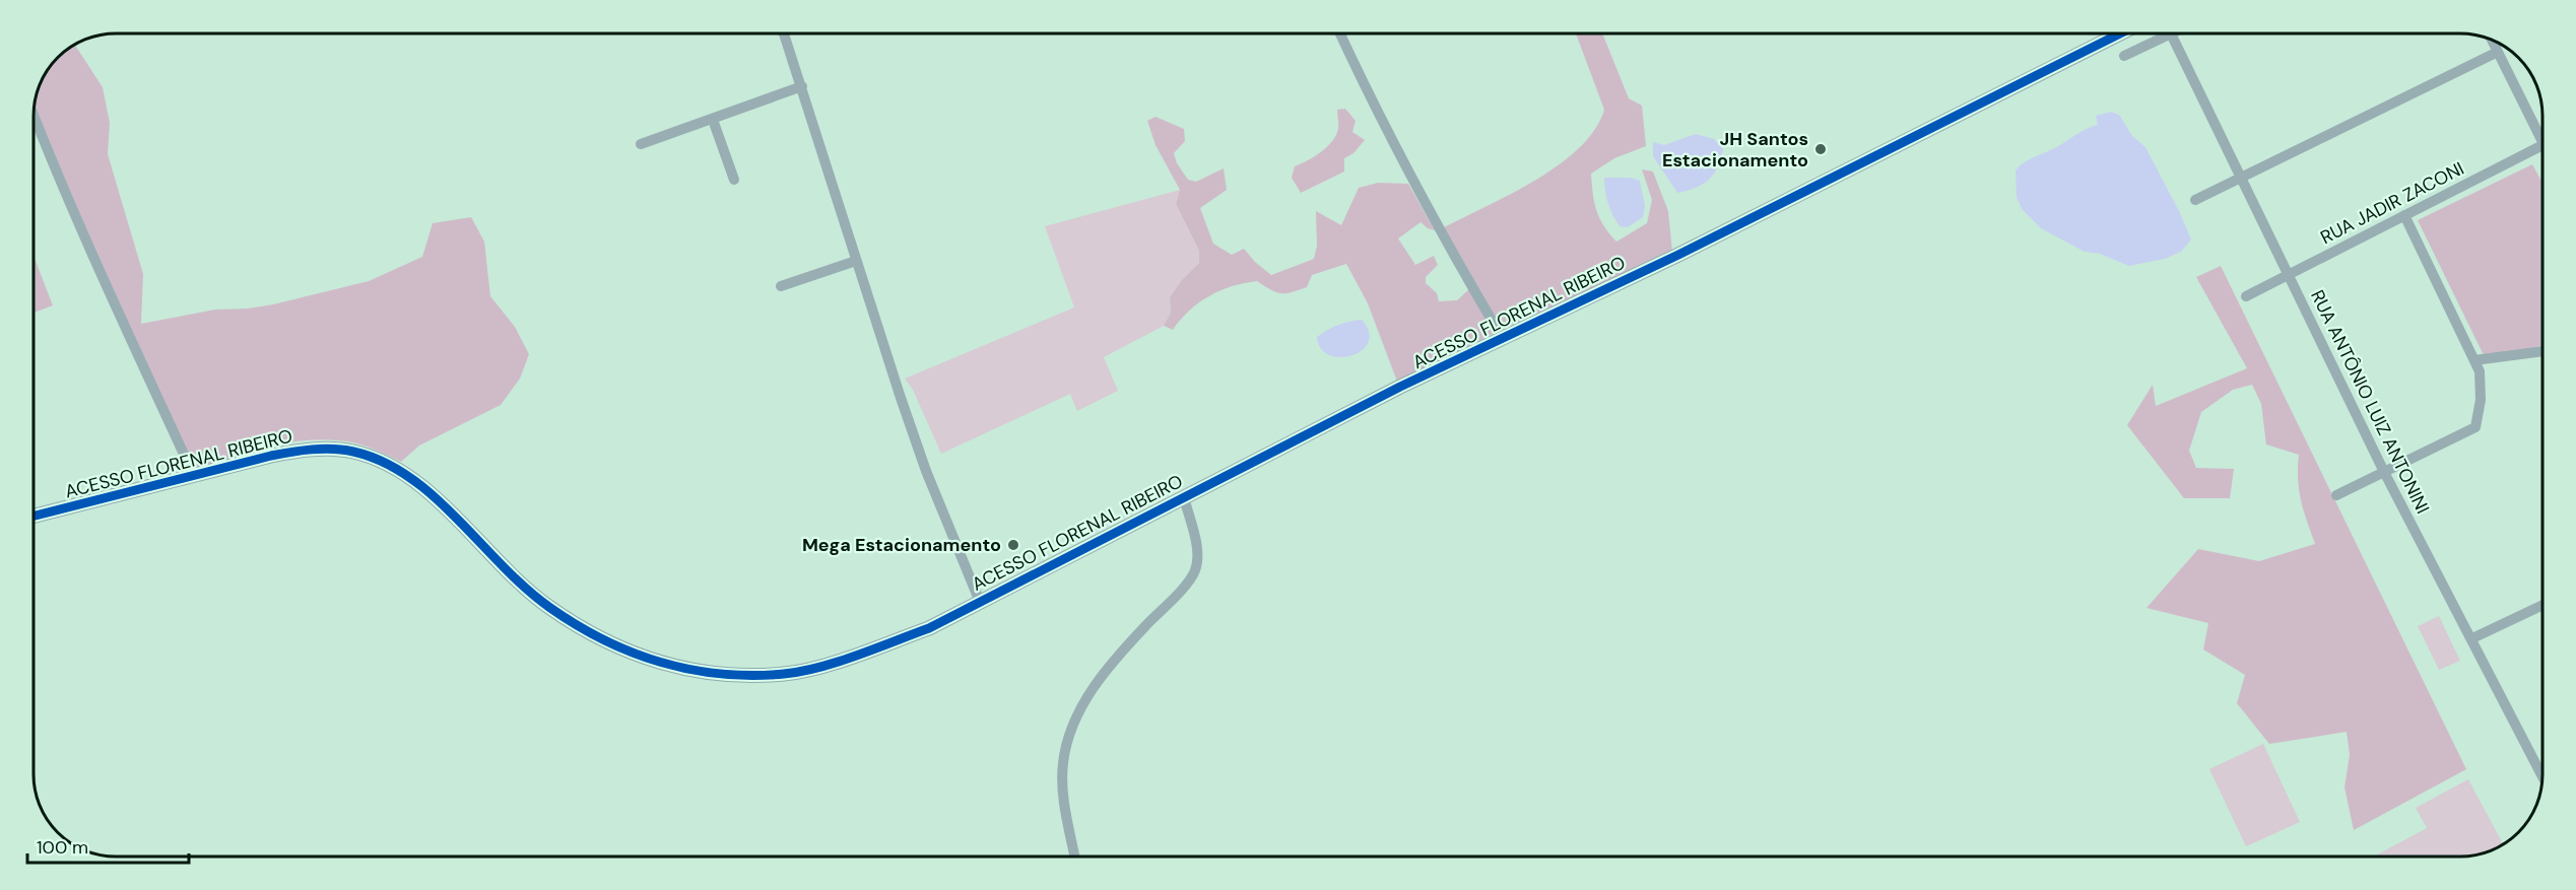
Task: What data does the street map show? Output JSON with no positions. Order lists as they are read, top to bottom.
{
  "streets": {
    "street": ["RUA JADIR ZACONI", "ACESSO FLORENAL RIBEIRO", "RUA ANTÔNIO LUIZ ANTONINI"]
  },
  "crossings": [
    ["RUA JADIR ZACONI", "RUA ANTÔNIO LUIZ ANTONINI"]
  ],
  "places": ["JH Santos Estacionamento", "Mega Estacionamento"],
  "scale_bar": "100 m"
}
